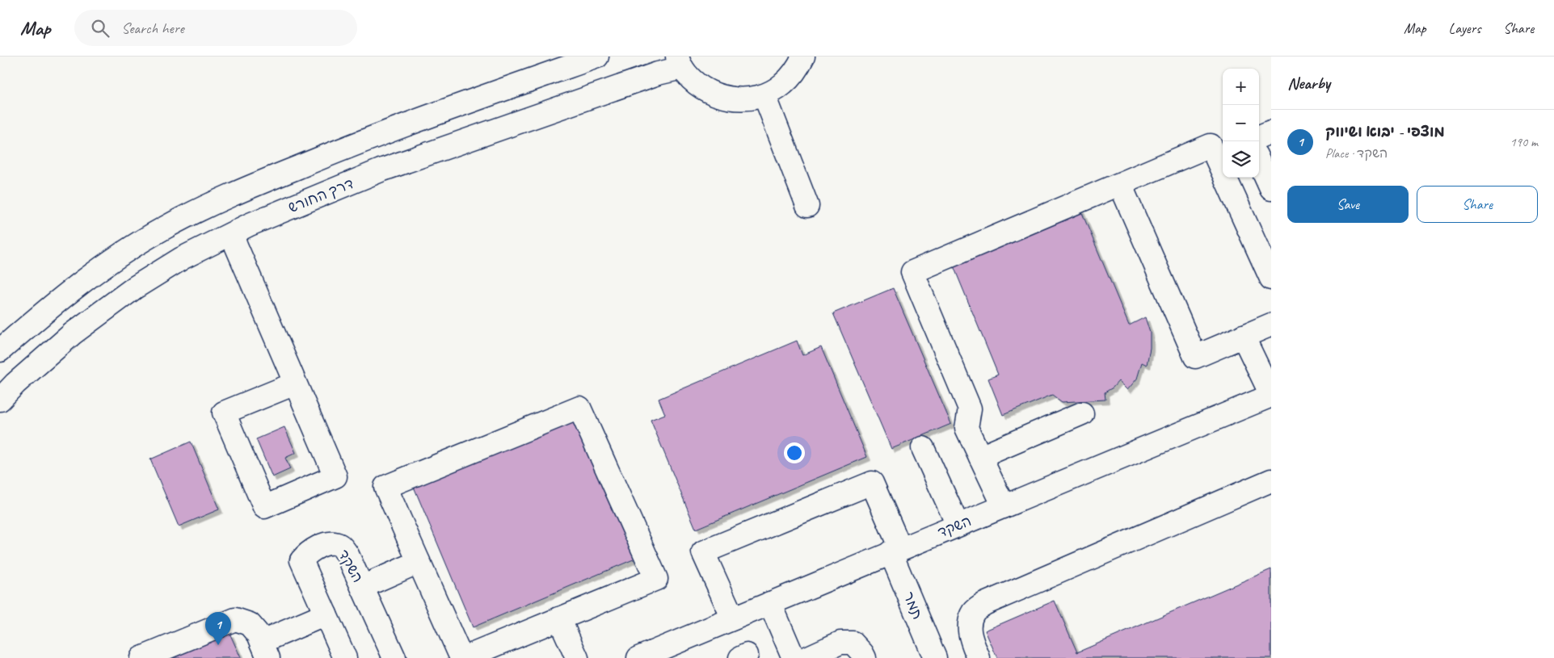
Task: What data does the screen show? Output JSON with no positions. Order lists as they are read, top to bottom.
{
  "streets": {
    "street": ["דרך החורש", "השקד", "תמר"]
  },
  "crossings": [
    ["השקד", "תמר"]
  ],
  "page": {
    "header": "Map",
    "search": "Search here",
    "nav": ["Map", "Layers", "Share"],
    "heading": "Nearby",
    "map_buttons": ["+", "−"],
    "list": [
      {
        "mark": "1",
        "name": "מוצפי - יבוא ושיווק",
        "note": "Place · השקד",
        "value": "190 m"
      }
    ],
    "buttons": ["Save", "Share"],
    "pins": "1"
  }
}
